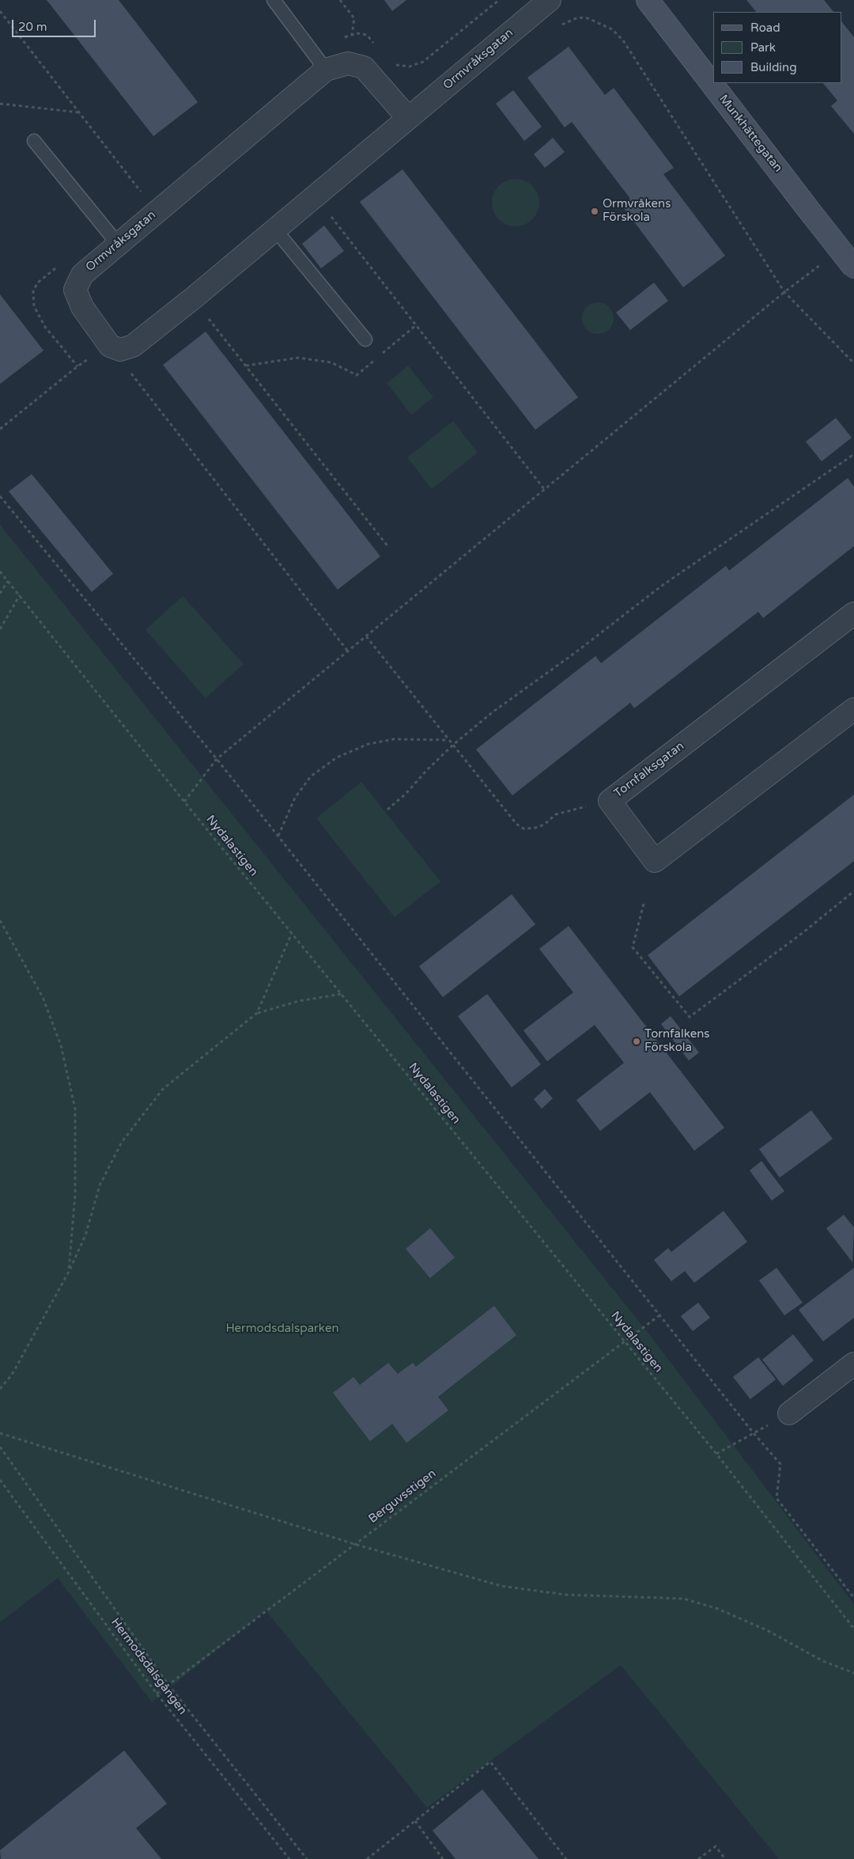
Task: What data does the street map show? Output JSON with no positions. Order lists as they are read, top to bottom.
{
  "streets": {
    "main road": ["Munkhättegatan"],
    "street": ["Ormvråksgatan", "Tornfalksgatan"],
    "path": ["Nydalastigen", "Berguvsstigen", "Hermodsdalsgången"]
  },
  "crossings": [
    ["Nydalastigen", "Berguvsstigen"],
    ["Berguvsstigen", "Hermodsdalsgången"]
  ],
  "parks": ["Hermodsdalsparken"],
  "places": ["Ormvråkens Förskola", "Tornfalkens Förskola"],
  "legend": ["Road", "Park", "Building"],
  "scale_bar": "20 m"
}
